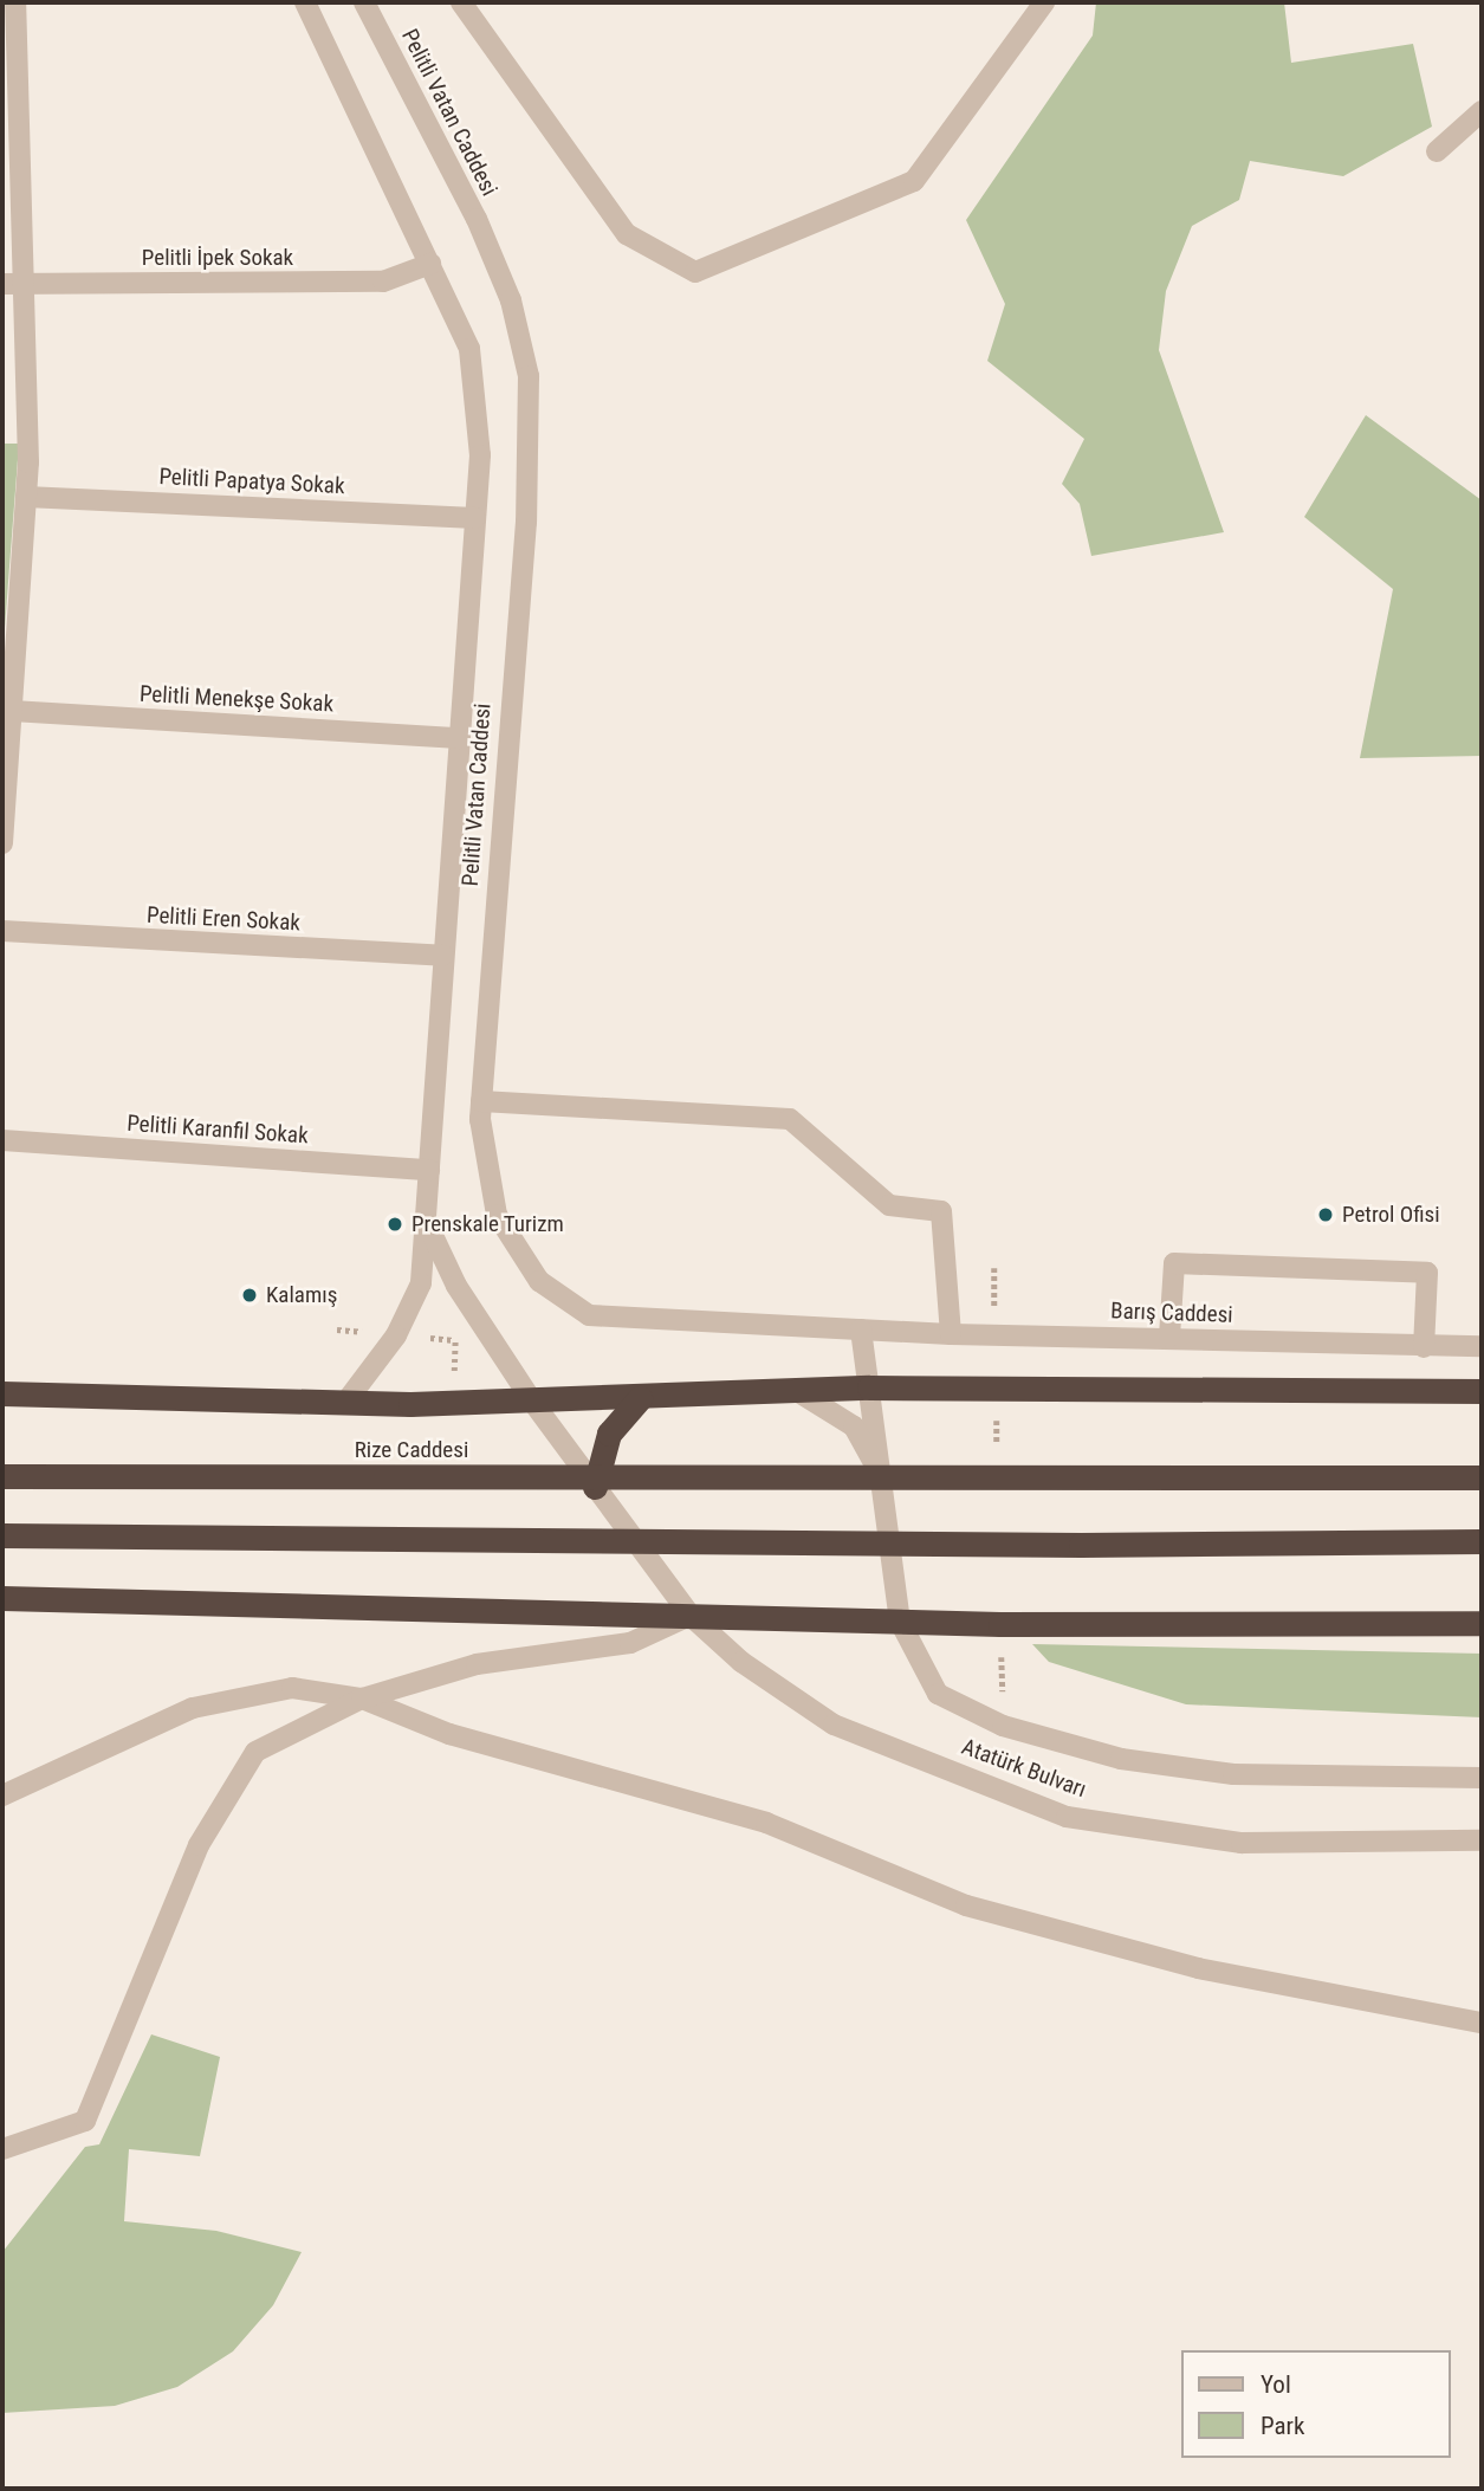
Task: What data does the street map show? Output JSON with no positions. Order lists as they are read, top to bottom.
{
  "streets": {
    "highway": ["Rize Caddesi"],
    "street": [
      "Pelitli Vatan Caddesi",
      "Pelitli İpek Sokak",
      "Pelitli Papatya Sokak",
      "Pelitli Menekşe Sokak",
      "Pelitli Eren Sokak",
      "Pelitli Karanfil Sokak",
      "Barış Caddesi",
      "Atatürk Bulvarı"
    ]
  },
  "crossings": [
    ["Pelitli Vatan Caddesi", "Pelitli İpek Sokak"],
    ["Pelitli Vatan Caddesi", "Pelitli Papatya Sokak"],
    ["Pelitli Vatan Caddesi", "Pelitli Menekşe Sokak"],
    ["Pelitli Vatan Caddesi", "Pelitli Eren Sokak"],
    ["Pelitli Vatan Caddesi", "Pelitli Karanfil Sokak"],
    ["Pelitli Vatan Caddesi", "Barış Caddesi"],
    ["Pelitli Vatan Caddesi", "Atatürk Bulvarı"]
  ],
  "places": ["Petrol Ofisi", "Prenskale Turizm", "Kalamış"],
  "legend": ["Yol", "Park"]
}
